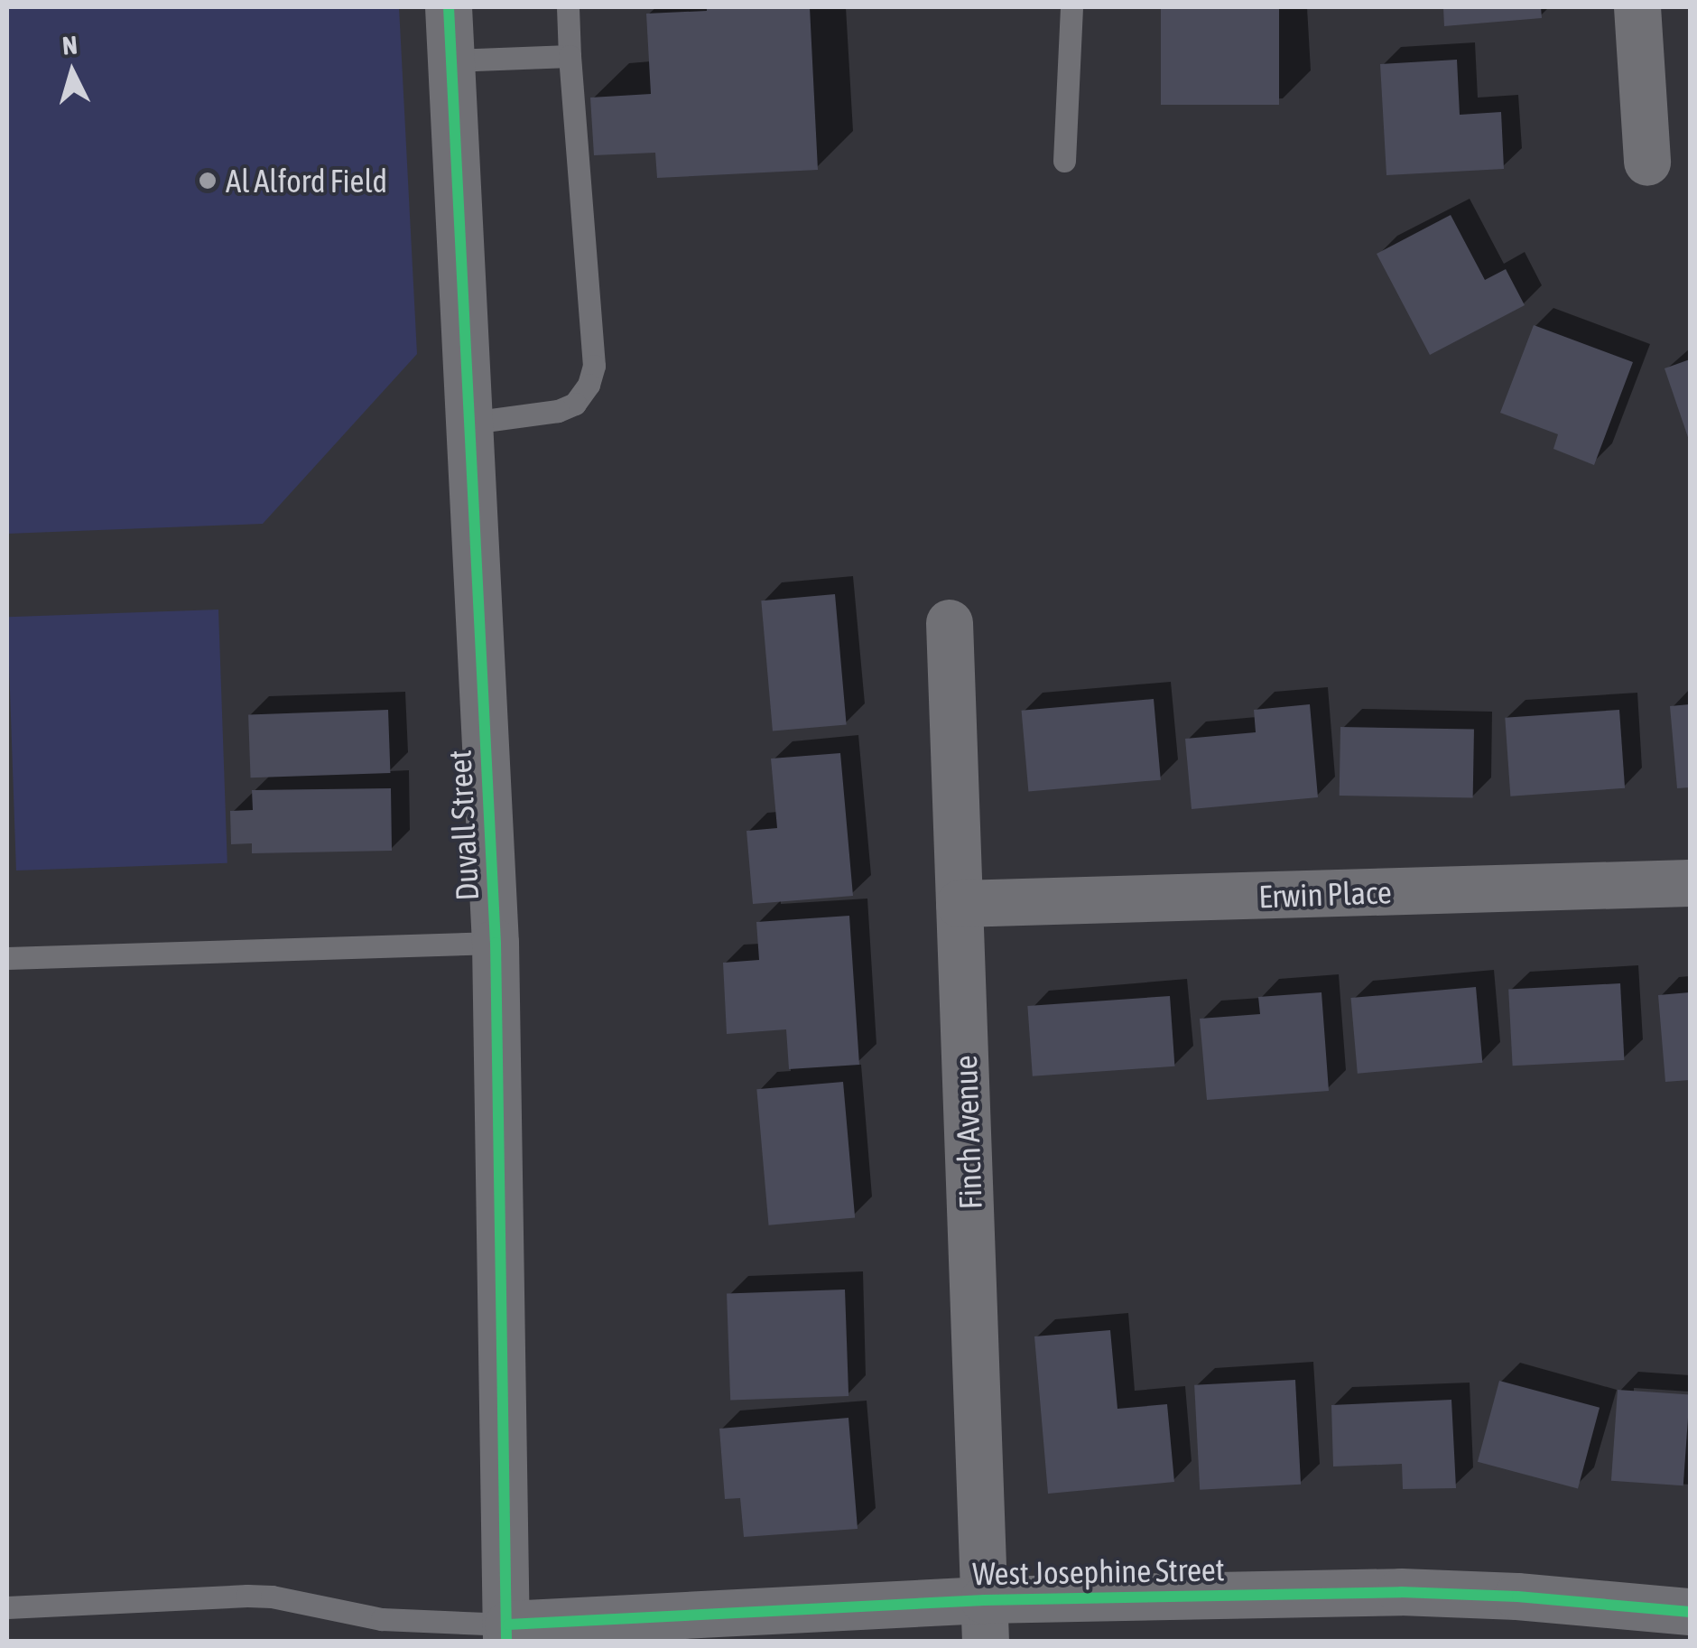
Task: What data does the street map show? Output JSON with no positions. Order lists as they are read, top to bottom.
{
  "streets": {
    "street": [
      "Duvall Street",
      "Erwin Place",
      "Finch Avenue",
      "West Josephine Street"
    ]
  },
  "crossings": [
    ["Duvall Street", "West Josephine Street"],
    ["Erwin Place", "Finch Avenue"],
    ["Finch Avenue", "West Josephine Street"]
  ],
  "places": ["Al Alford Field"],
  "north": "top"
}
